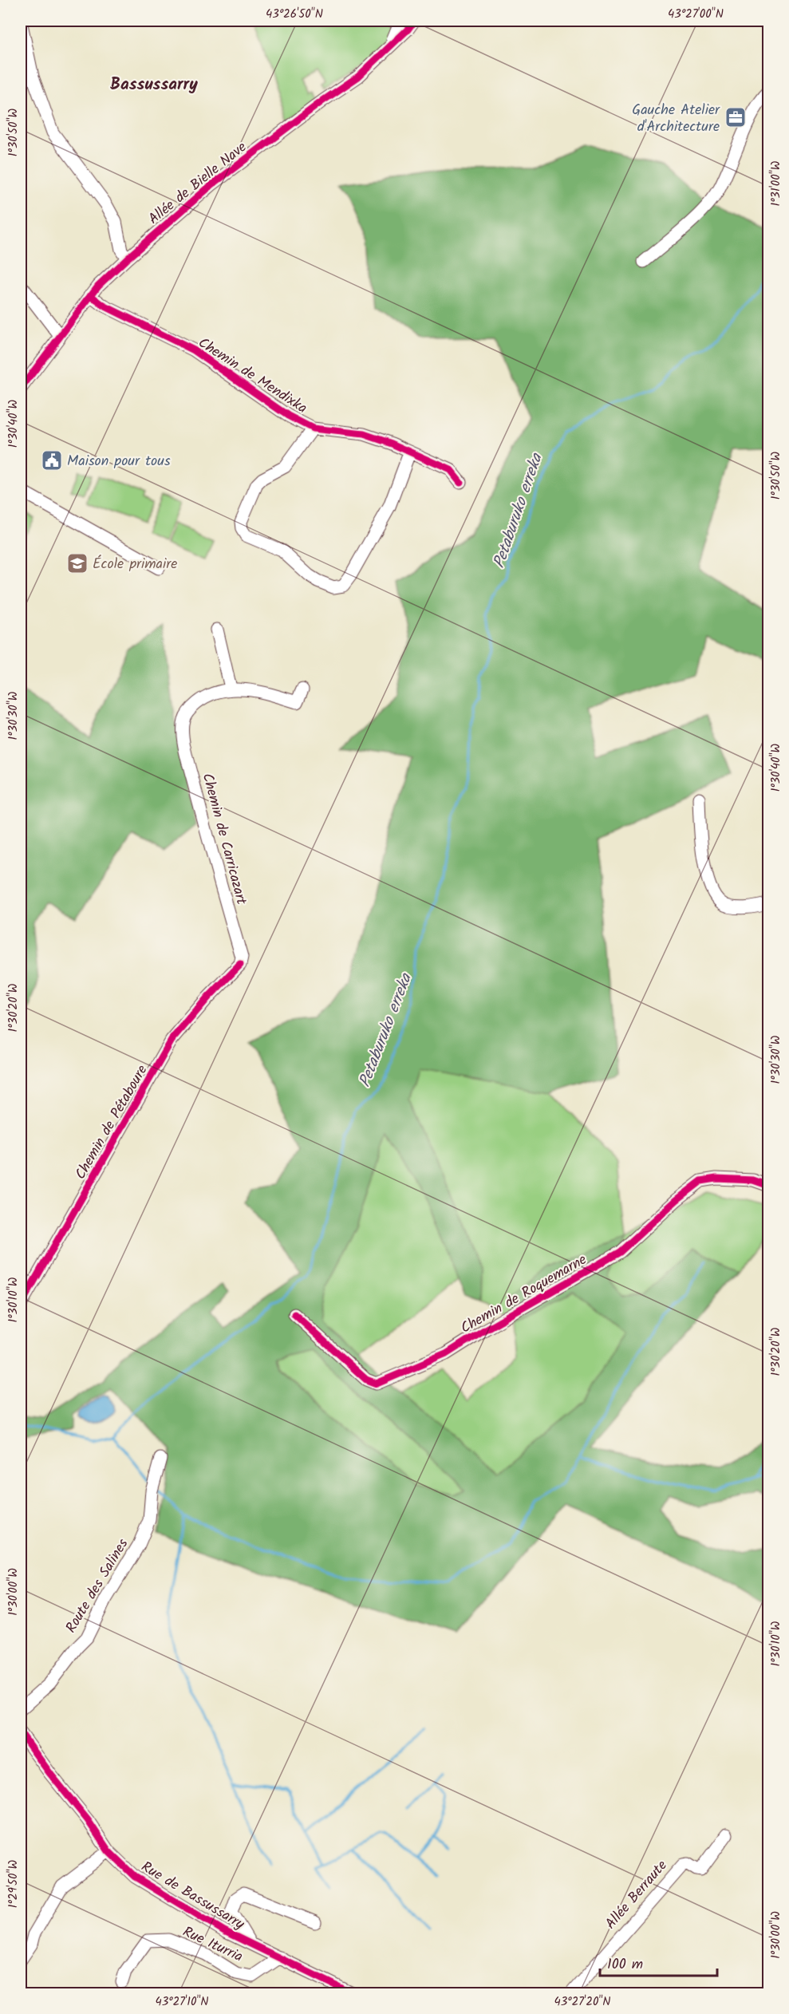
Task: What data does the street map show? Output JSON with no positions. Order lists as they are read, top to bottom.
{
  "streets": {
    "street": [
      "Allée de Bielle Nave",
      "Chemin de Mendixka",
      "Chemin de Carricazart",
      "Chemin de Pétaboure",
      "Chemin de Roquemarne",
      "Route des Salines",
      "Allée Berraute",
      "Rue de Bassussarry",
      "Rue Iturria"
    ]
  },
  "crossings": [
    ["Allée de Bielle Nave", "Chemin de Mendixka"],
    ["Chemin de Carricazart", "Chemin de Pétaboure"],
    ["Rue de Bassussarry", "Rue Iturria"]
  ],
  "districts": ["Bassussarry"],
  "water": ["Petaburuko erreka"],
  "places": {
    "office": ["Gauche Atelier d'Architecture"],
    "public building": ["Maison pour tous"],
    "school or university": ["École primaire"]
  },
  "scale_bar": "100 m",
  "coordinates": [
    "43°26'50\"N",
    "43°27'00\"N",
    "1°30'50\"W",
    "1°31'00\"W",
    "1°30'40\"W",
    "1°30'30\"W",
    "1°30'20\"W",
    "1°30'10\"W",
    "1°30'00\"W",
    "1°29'50\"W",
    "43°27'10\"N",
    "43°27'20\"N"
  ]
}
